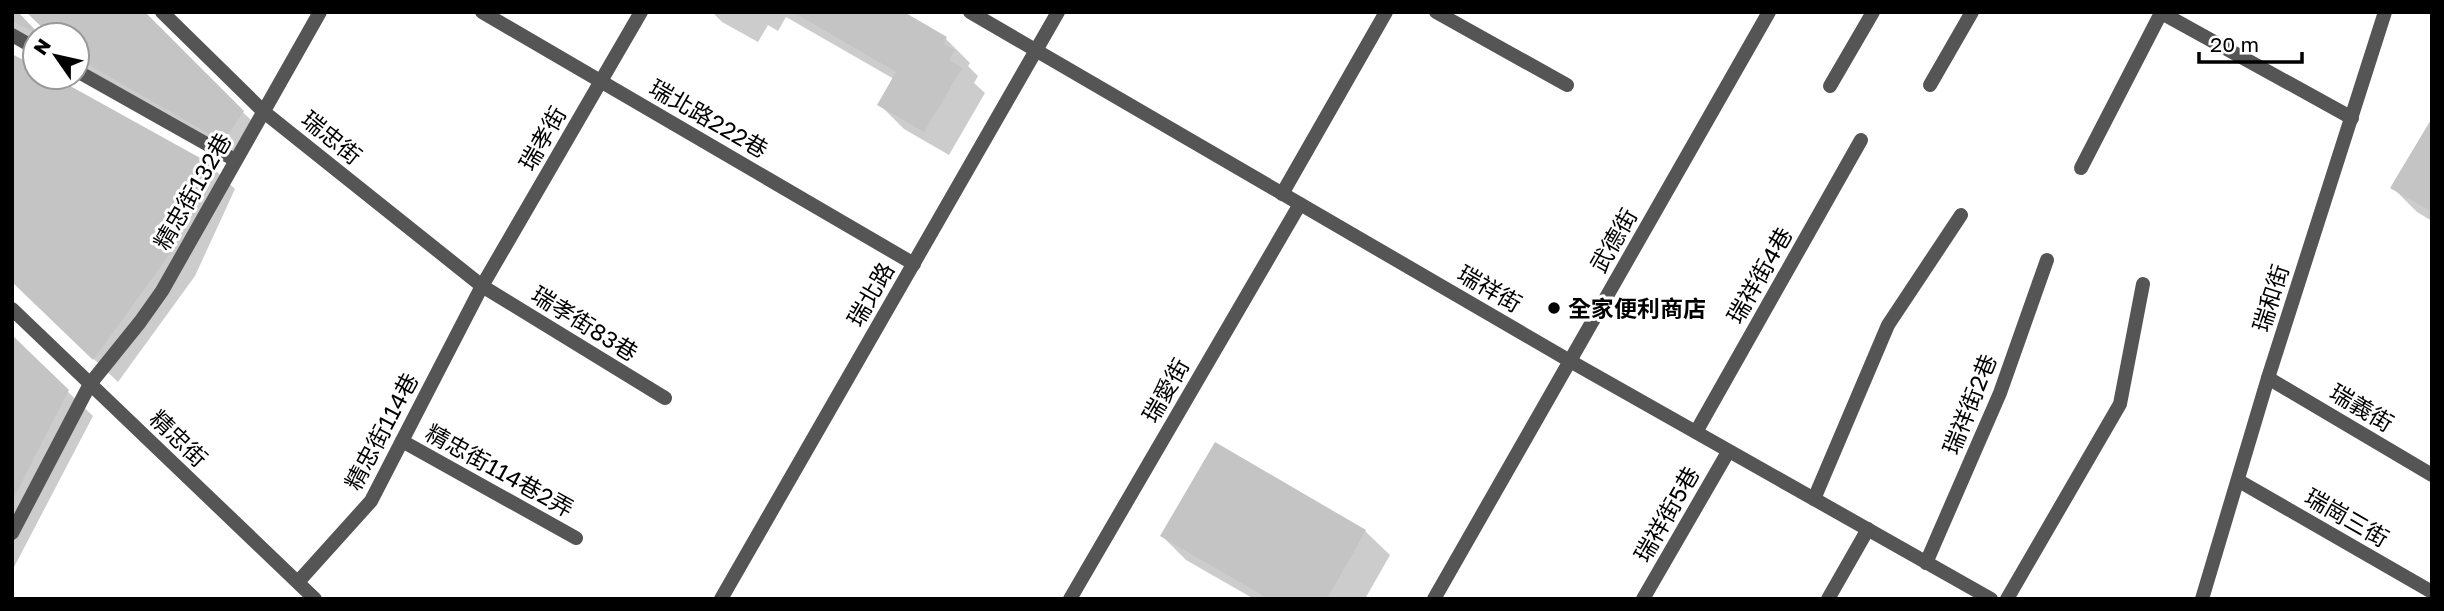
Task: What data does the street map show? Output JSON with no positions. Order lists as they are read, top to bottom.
{
  "streets": {
    "street": [
      "瑞北路222巷",
      "瑞忠街",
      "瑞孝街",
      "精忠街132巷",
      "武德街",
      "瑞祥街4巷",
      "瑞祥街",
      "瑞北路",
      "瑞和街",
      "瑞孝街83巷",
      "瑞愛街",
      "瑞祥街2巷",
      "瑞義街",
      "精忠街114巷",
      "精忠街",
      "精忠街114巷2弄",
      "瑞祥街5巷",
      "瑞崗三街"
    ]
  },
  "crossings": [
    ["瑞北路222巷", "瑞孝街"],
    ["瑞北路222巷", "瑞北路"],
    ["瑞忠街", "瑞孝街"],
    ["瑞忠街", "精忠街132巷"],
    ["瑞忠街", "瑞孝街83巷"],
    ["瑞忠街", "精忠街114巷"],
    ["瑞孝街", "瑞孝街83巷"],
    ["瑞孝街", "精忠街114巷"],
    ["精忠街132巷", "精忠街"],
    ["武德街", "瑞祥街"],
    ["瑞祥街4巷", "瑞祥街"],
    ["瑞祥街", "瑞北路"],
    ["瑞祥街", "瑞愛街"],
    ["瑞祥街", "瑞祥街2巷"],
    ["瑞祥街", "瑞祥街5巷"],
    ["瑞和街", "瑞義街"],
    ["瑞和街", "瑞崗三街"],
    ["瑞孝街83巷", "精忠街114巷"],
    ["精忠街114巷", "精忠街"],
    ["精忠街114巷", "精忠街114巷2弄"]
  ],
  "places": ["全家便利商店"],
  "scale_bar": "20 m",
  "north": "top left"
}
